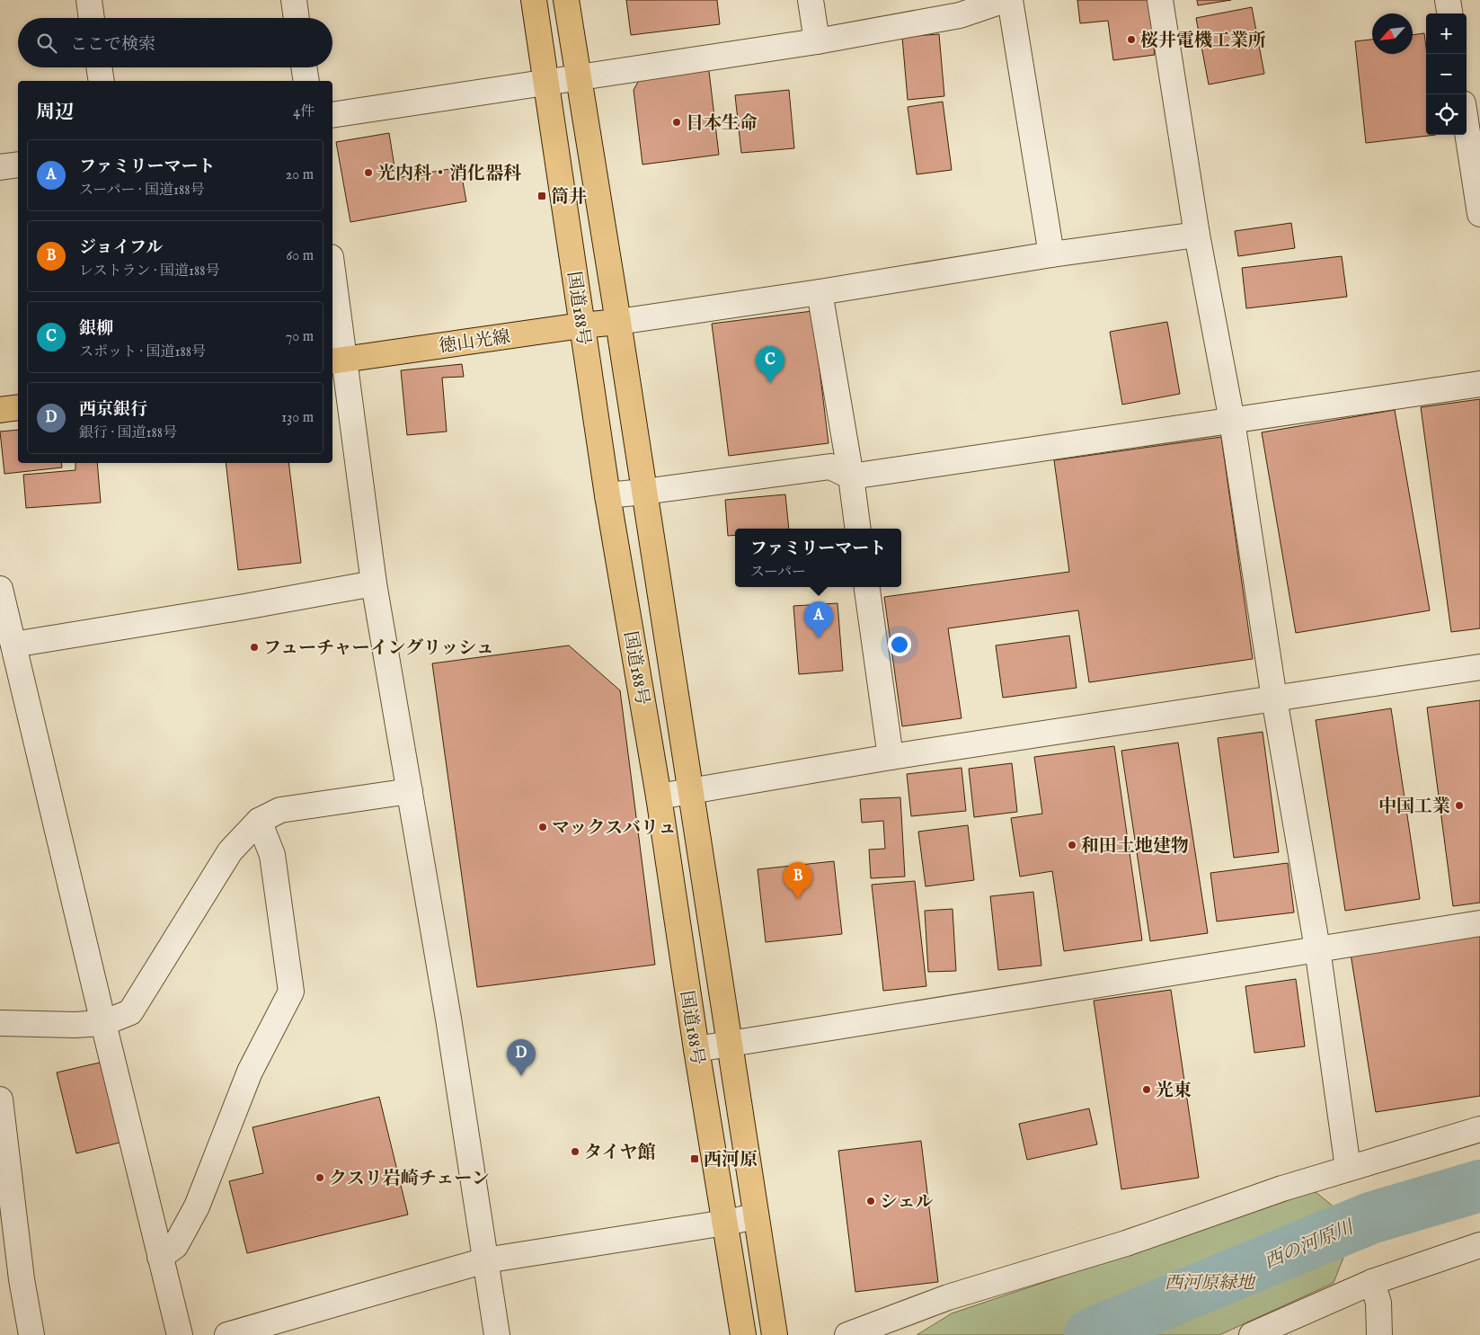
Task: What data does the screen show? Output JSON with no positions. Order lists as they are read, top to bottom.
{
  "streets": {
    "main road": ["国道188号", "徳山光線"]
  },
  "crossings": [
    ["国道188号", "徳山光線"]
  ],
  "water": ["西の河原川"],
  "parks": ["西河原緑地"],
  "places": {
    "other": [
      "桜井電機工業所",
      "日本生命",
      "光内科・消化器科",
      "フューチャーイングリッシュ",
      "中国工業",
      "マックスバリュ",
      "和田土地建物",
      "光東",
      "タイヤ館",
      "クスリ岩崎チェーン",
      "シェル"
    ],
    "transit": ["筒井", "西河原"]
  },
  "north": "bottom left",
  "page": {
    "map_buttons": ["+", "−"],
    "search": "ここで検索",
    "heading": ["周辺", "4件"],
    "list": [
      {
        "mark": "A",
        "name": "ファミリーマート",
        "note": "スーパー · 国道188号",
        "value": "20 m"
      },
      {
        "mark": "B",
        "name": "ジョイフル",
        "note": "レストラン · 国道188号",
        "value": "60 m"
      },
      {
        "mark": "C",
        "name": "銀柳",
        "note": "スポット · 国道188号",
        "value": "70 m"
      },
      {
        "mark": "D",
        "name": "西京銀行",
        "note": "銀行 · 国道188号",
        "value": "130 m"
      }
    ],
    "pins": [
      "C",
      "A",
      "B",
      "D"
    ],
    "popup": ["ファミリーマート", "スーパー"]
  }
}
